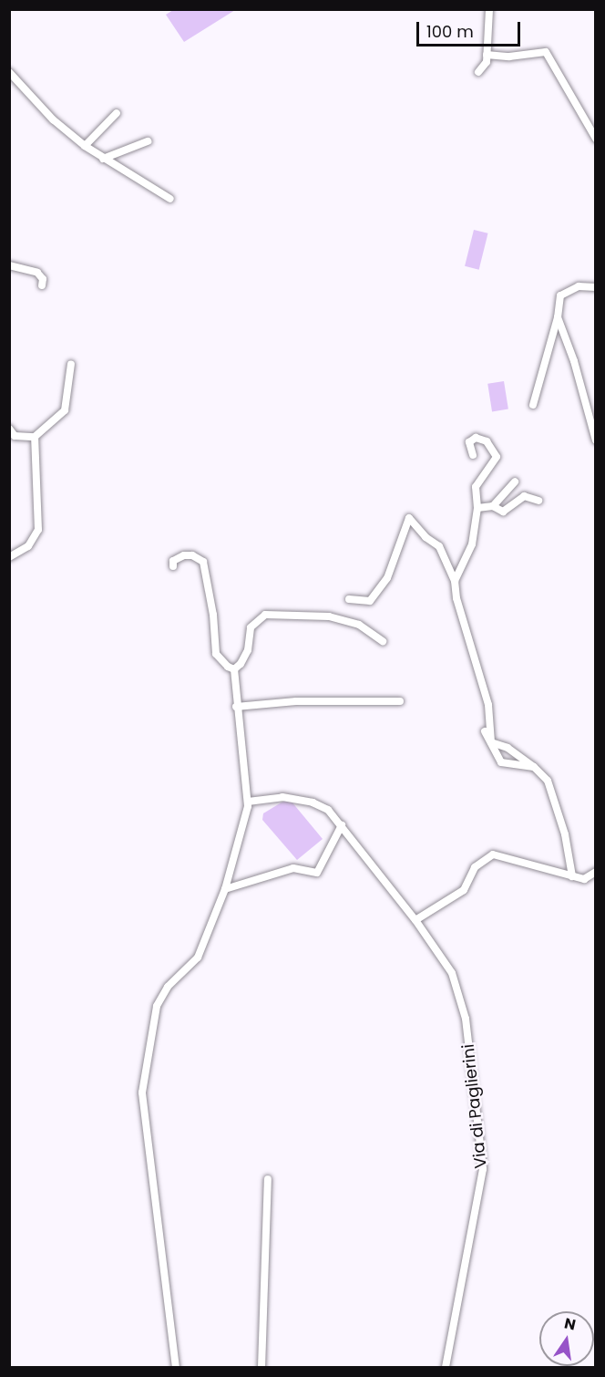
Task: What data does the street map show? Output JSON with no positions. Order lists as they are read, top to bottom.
{
  "streets": {
    "street": ["Via di Paglierini"]
  },
  "scale_bar": "100 m",
  "north": "top"
}
